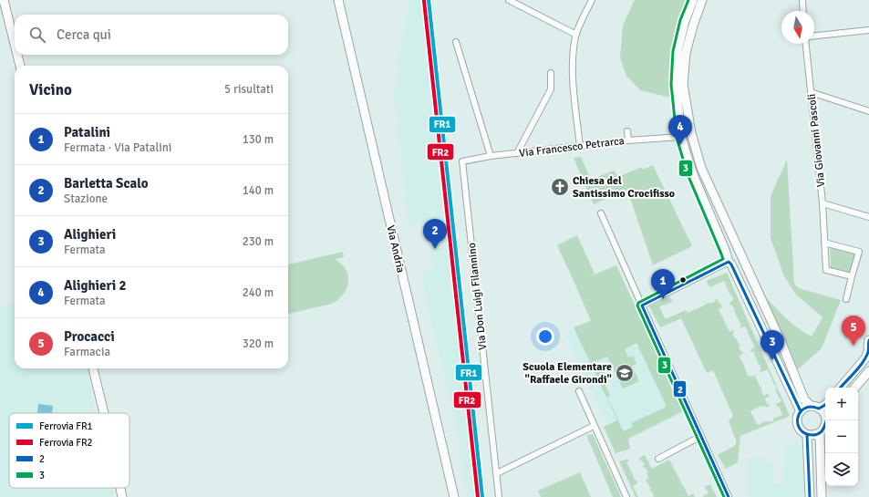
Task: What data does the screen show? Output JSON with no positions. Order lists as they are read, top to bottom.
{
  "streets": {
    "street": [
      "Via Giovanni Pascoli",
      "Via Francesco Petrarca",
      "Via Andria",
      "Via Don Luigi Filannino"
    ]
  },
  "crossings": [
    ["Via Francesco Petrarca", "Via Don Luigi Filannino"]
  ],
  "places": {
    "church": ["Chiesa del Santissimo Crocifisso"],
    "school or university": ["Scuola Elementare \"Raffaele Girondi\""]
  },
  "lines": [
    "rail line FR1",
    "transit line 3",
    "rail line FR2",
    "transit line 2"
  ],
  "legend": [
    "Ferrovia FR1",
    "Ferrovia FR2",
    "2",
    "3"
  ],
  "north": "bottom",
  "page": {
    "search": "Cerca qui",
    "heading": ["Vicino", "5 risultati"],
    "list": [
      {
        "mark": "1",
        "name": "Patalini",
        "note": "Fermata · Via Patalini",
        "value": "130 m"
      },
      {
        "mark": "2",
        "name": "Barletta Scalo",
        "note": "Stazione",
        "value": "140 m"
      },
      {
        "mark": "3",
        "name": "Alighieri",
        "note": "Fermata",
        "value": "230 m"
      },
      {
        "mark": "4",
        "name": "Alighieri 2",
        "note": "Fermata",
        "value": "240 m"
      },
      {
        "mark": "5",
        "name": "Procacci",
        "note": "Farmacia",
        "value": "320 m"
      }
    ],
    "pins": [
      "4",
      "2",
      "1",
      "5",
      "3"
    ],
    "map_buttons": ["+", "−"]
  }
}
